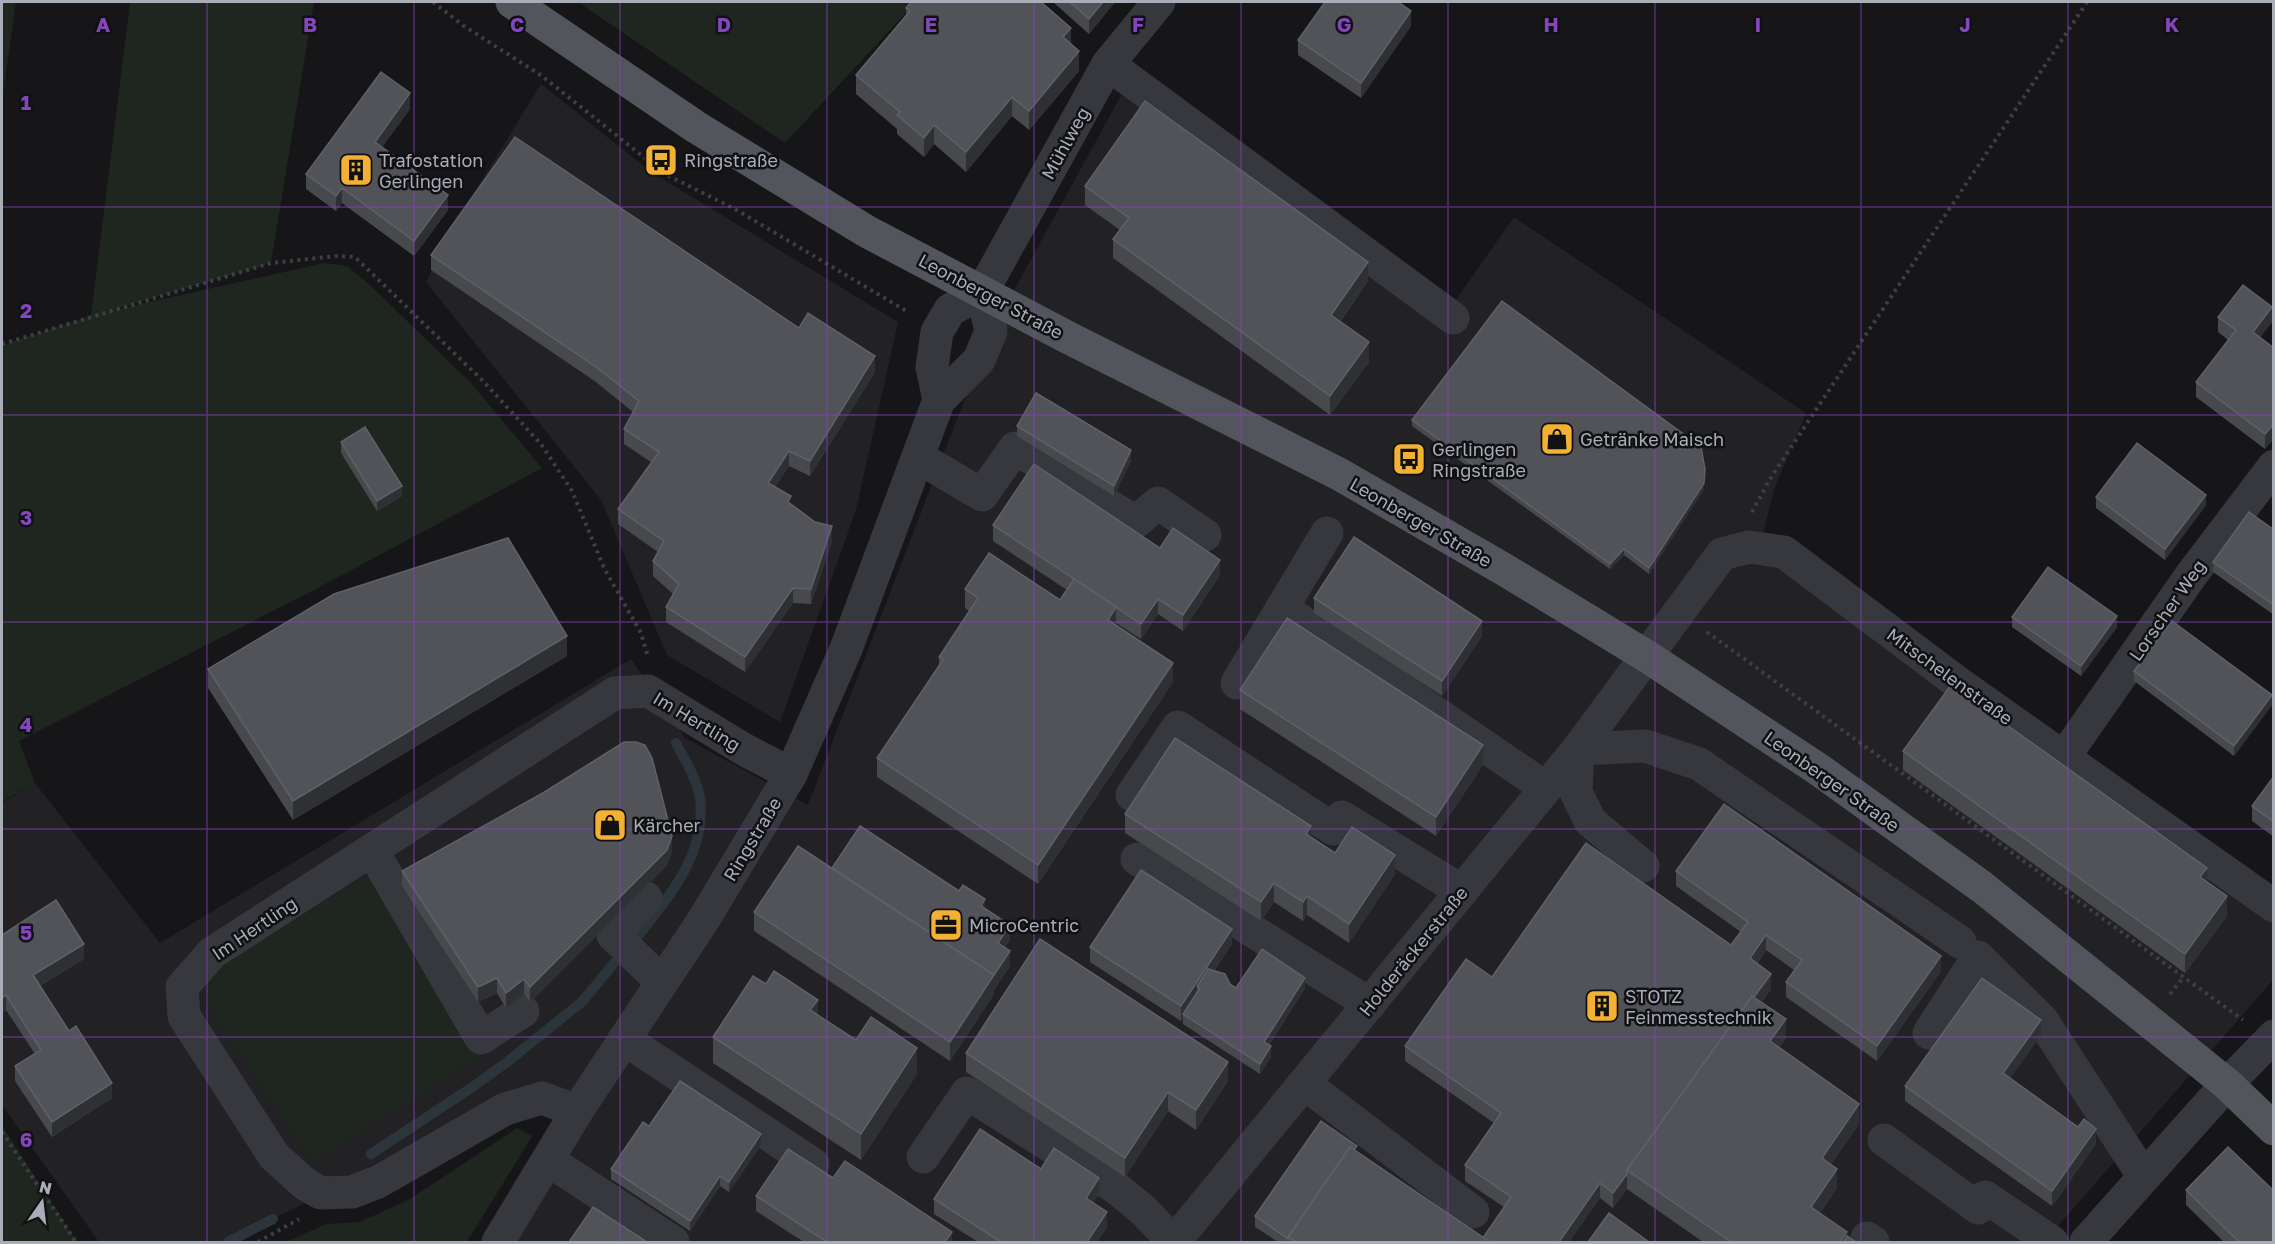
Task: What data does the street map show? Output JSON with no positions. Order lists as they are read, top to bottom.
{
  "streets": {
    "main road": ["Leonberger Straße"],
    "street": [
      "Mühlweg",
      "Lorscher Weg",
      "Mitschelenstraße",
      "Im Hertling",
      "Ringstraße",
      "Holderäckerstraße"
    ]
  },
  "crossings": [
    ["Mühlweg", "Leonberger Straße"],
    ["Mühlweg", "Ringstraße"],
    ["Leonberger Straße", "Mitschelenstraße"],
    ["Leonberger Straße", "Ringstraße"],
    ["Leonberger Straße", "Holderäckerstraße"],
    ["Lorscher Weg", "Mitschelenstraße"],
    ["Mitschelenstraße", "Holderäckerstraße"],
    ["Im Hertling", "Ringstraße"]
  ],
  "places": {
    "bus stop": ["Ringstraße", "Gerlingen Ringstraße"],
    "building": ["Trafostation Gerlingen", "STOTZ Feinmesstechnik"],
    "shop": ["Getränke Maisch", "Kärcher"],
    "office": ["MicroCentric"]
  },
  "north": "top",
  "grid": {
    "columns": [
      "A",
      "B",
      "C",
      "D",
      "E",
      "F",
      "G",
      "H",
      "I",
      "J",
      "K"
    ],
    "rows": [
      "1",
      "2",
      "3",
      "4",
      "5",
      "6"
    ]
  }
}
